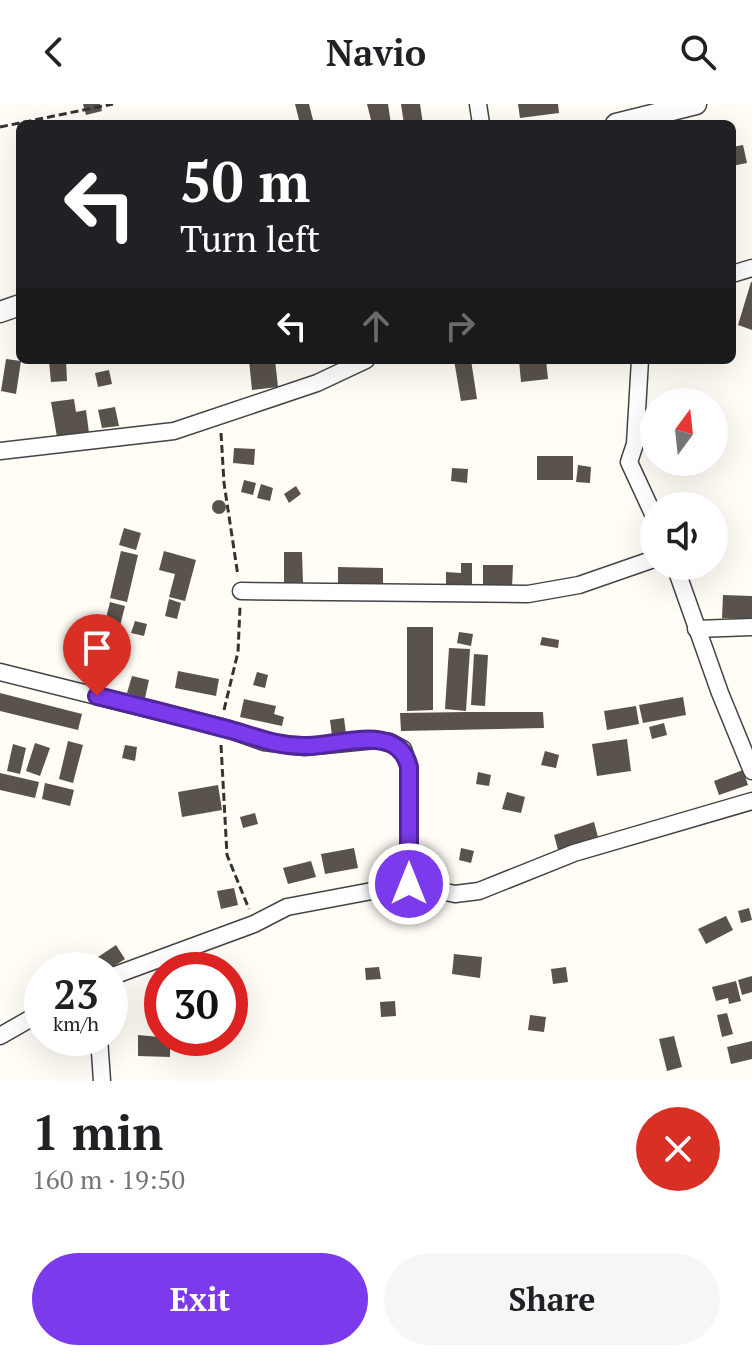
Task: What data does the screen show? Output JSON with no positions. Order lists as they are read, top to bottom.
{
  "north": "top",
  "page": {
    "header": "Navio",
    "turn": ["50 m", "Turn left"],
    "speed": "23 km/h",
    "limit": "30",
    "heading": ["1 min", "160 m · 19:50"],
    "buttons": ["Exit", "Share"]
  }
}
